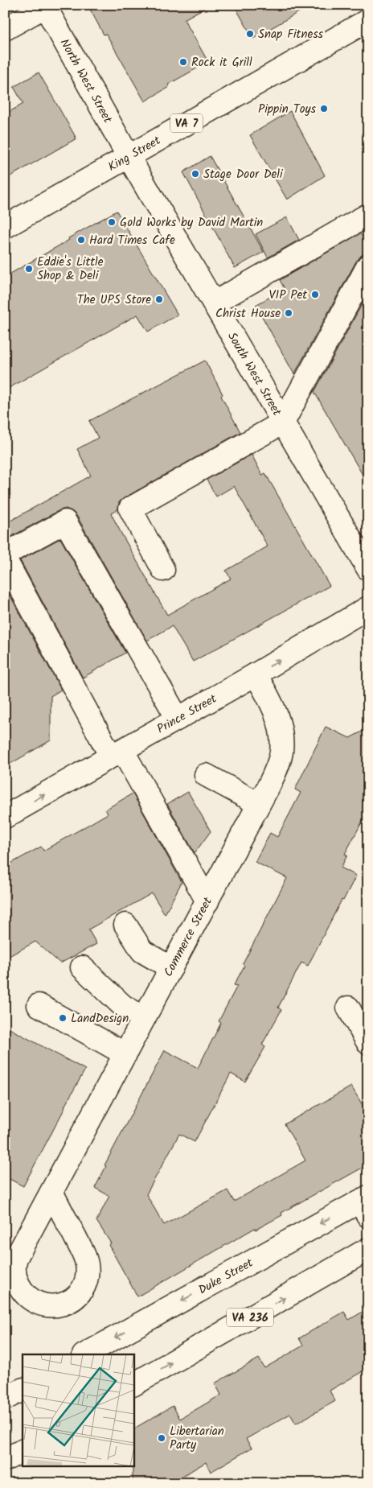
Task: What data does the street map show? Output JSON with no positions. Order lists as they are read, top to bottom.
{
  "streets": {
    "main road": [
      "North West Street",
      "VA 7",
      "King Street",
      "South West Street",
      "Prince Street",
      "Commerce Street",
      "Duke Street",
      "VA 236"
    ]
  },
  "crossings": [
    ["North West Street", "King Street"],
    ["North West Street", "South West Street"],
    ["King Street", "South West Street"],
    ["Prince Street", "Commerce Street"]
  ],
  "one_way": ["Prince Street"],
  "places": [
    "Snap Fitness",
    "Rock it Grill",
    "Pippin Toys",
    "Stage Door Deli",
    "Gold Works by David Martin",
    "Hard Times Cafe",
    "Eddie's Little Shop & Deli",
    "VIP Pet",
    "The UPS Store",
    "Christ House",
    "LandDesign",
    "Libertarian Party"
  ]
}
